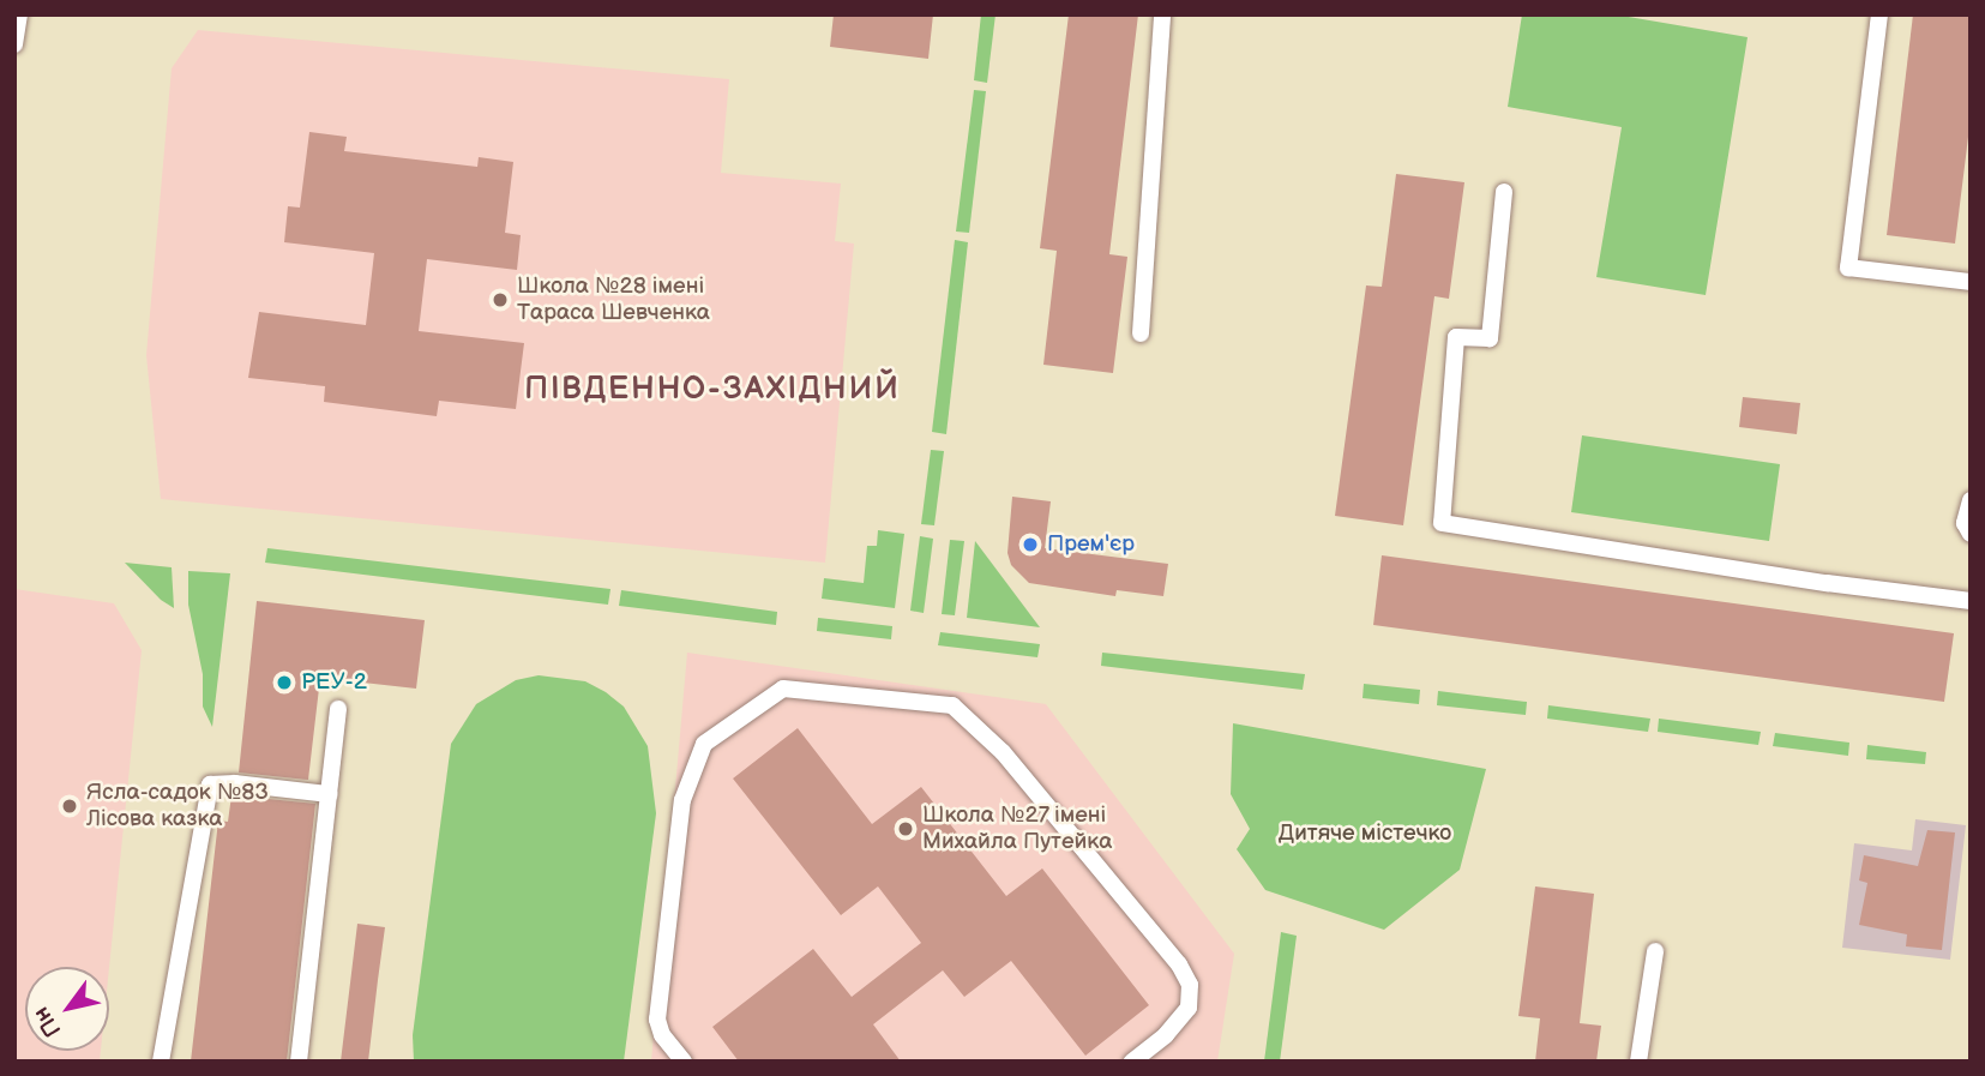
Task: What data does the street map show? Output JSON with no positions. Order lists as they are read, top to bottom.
{
  "districts": ["ПІВДЕННО-ЗАХІДНИЙ"],
  "parks": ["Дитяче містечко"],
  "places": [
    "Школа №28 імені Тараса Шевченка",
    "Прем'єр",
    "РЕУ-2",
    "Ясла-садок №83 Лісова казка",
    "Школа №27 імені Михайла Путейка"
  ],
  "north": "bottom left"
}
